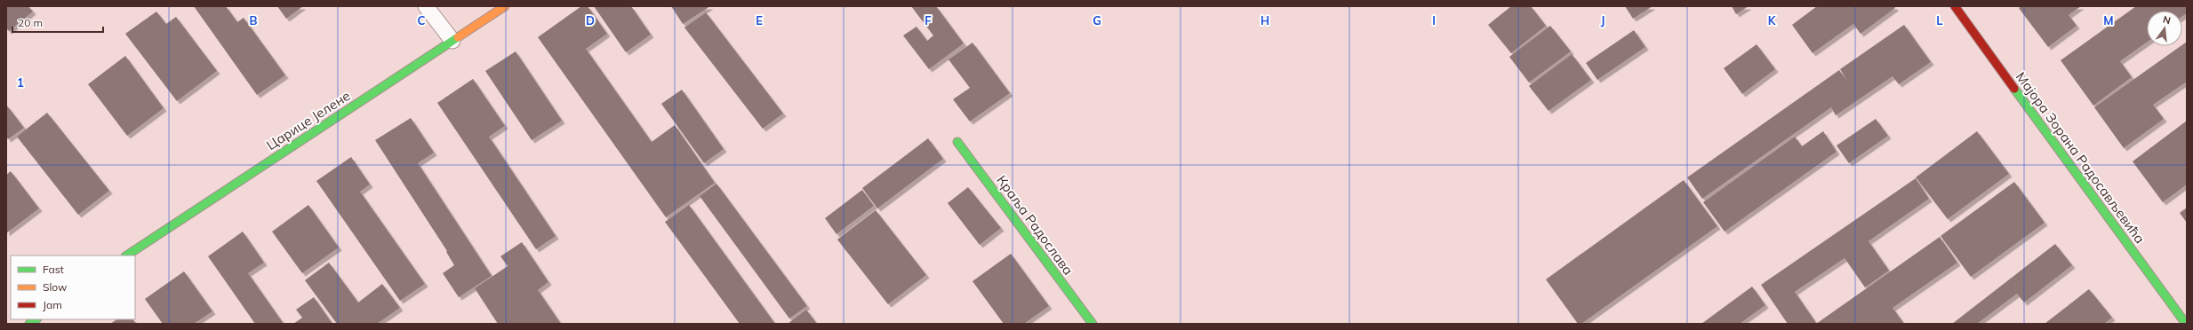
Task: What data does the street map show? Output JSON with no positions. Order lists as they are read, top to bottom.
{
  "streets": {
    "street": ["Царице Јелене", "Мајора Зорана Радосављевића", "Краља Радослава"]
  },
  "legend": ["Fast", "Slow", "Jam"],
  "scale_bar": "20 m",
  "north": "top",
  "grid": {
    "columns": [
      "B",
      "C",
      "D",
      "E",
      "F",
      "G",
      "H",
      "I",
      "J",
      "K",
      "L",
      "M"
    ],
    "rows": ["1"]
  }
}
